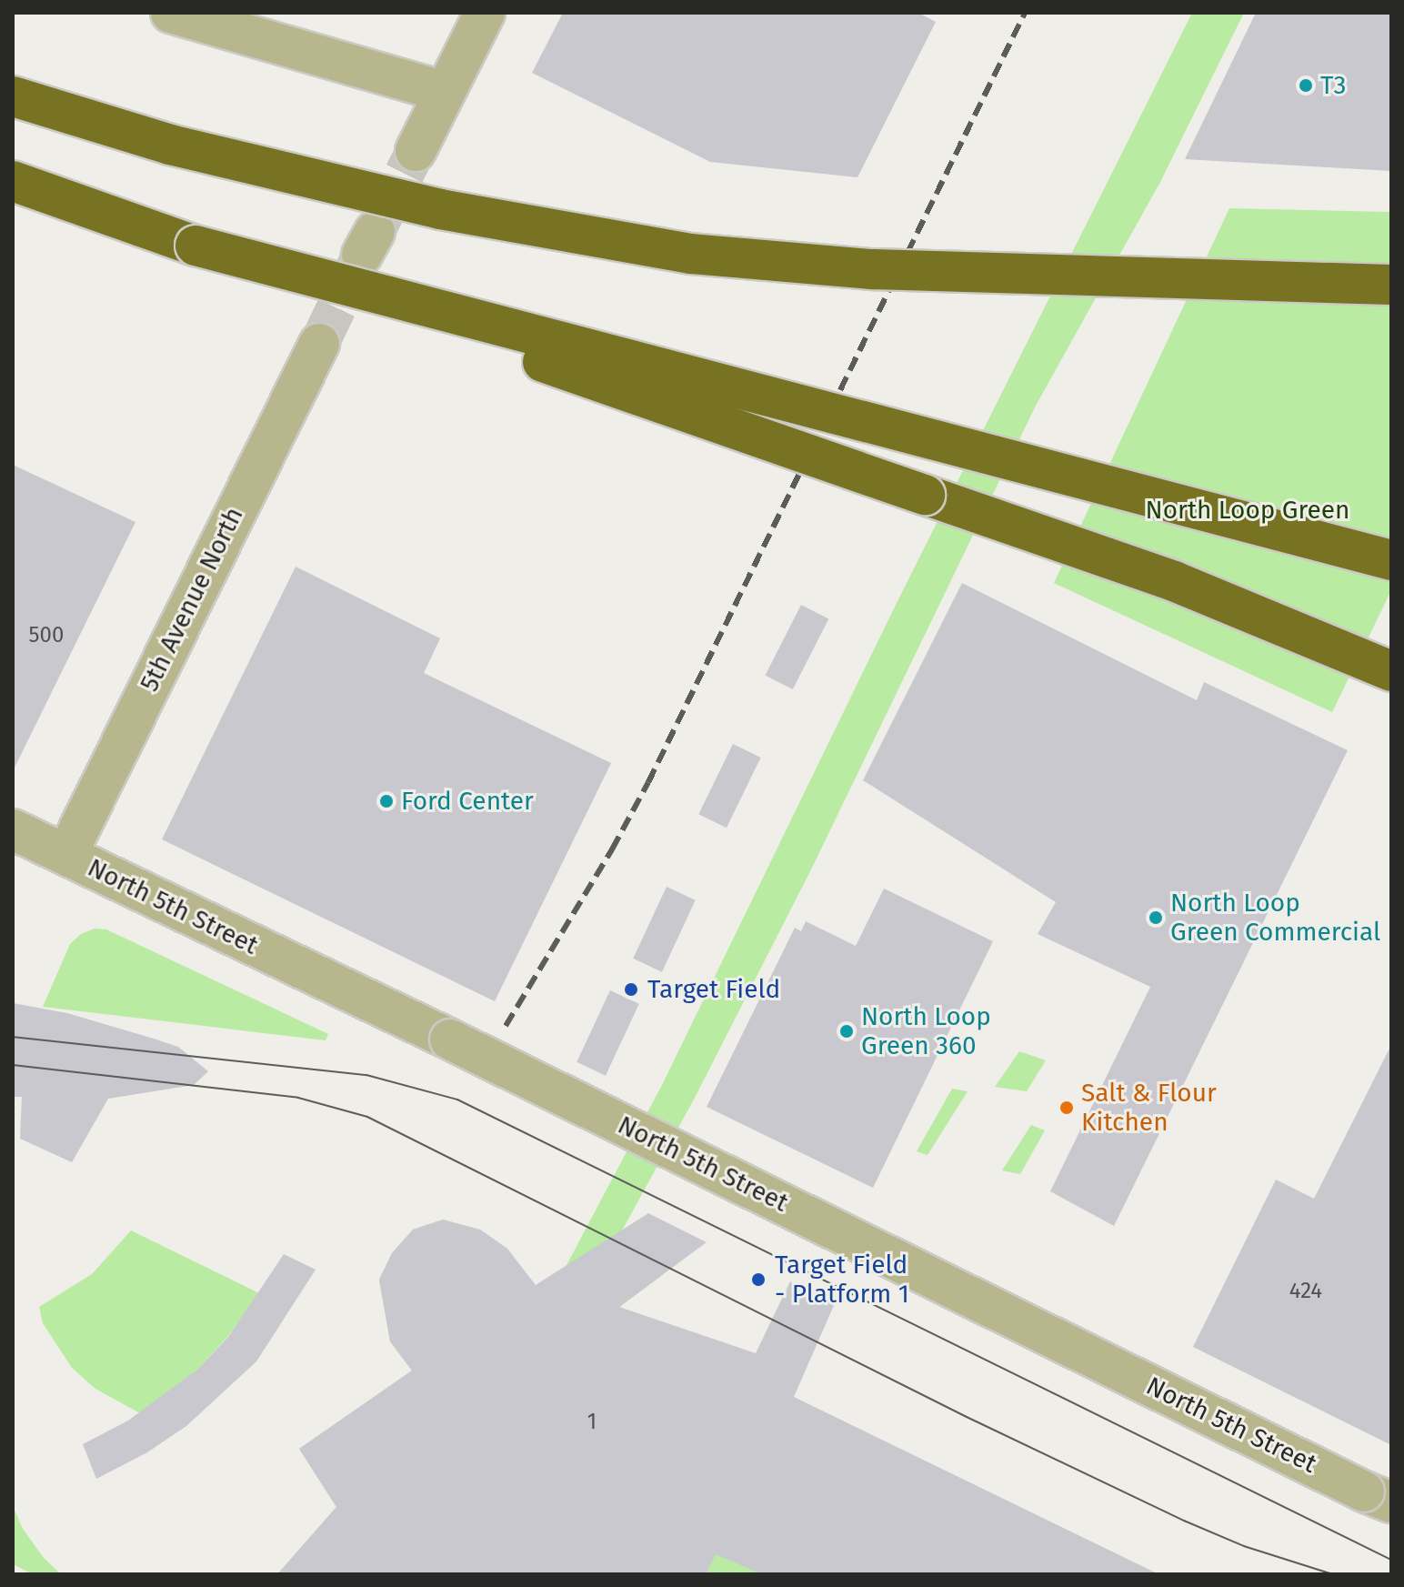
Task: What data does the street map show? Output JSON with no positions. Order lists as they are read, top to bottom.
{
  "streets": {
    "street": ["5th Avenue North", "North 5th Street"]
  },
  "crossings": [
    ["5th Avenue North", "North 5th Street"]
  ],
  "parks": ["North Loop Green"],
  "places": [
    "T3",
    "Ford Center",
    "North Loop Green Commercial",
    "Target Field",
    "North Loop Green 360",
    "Salt & Flour Kitchen",
    "Target Field - Platform 1"
  ],
  "house_numbers": ["500", "424", "1"]
}
